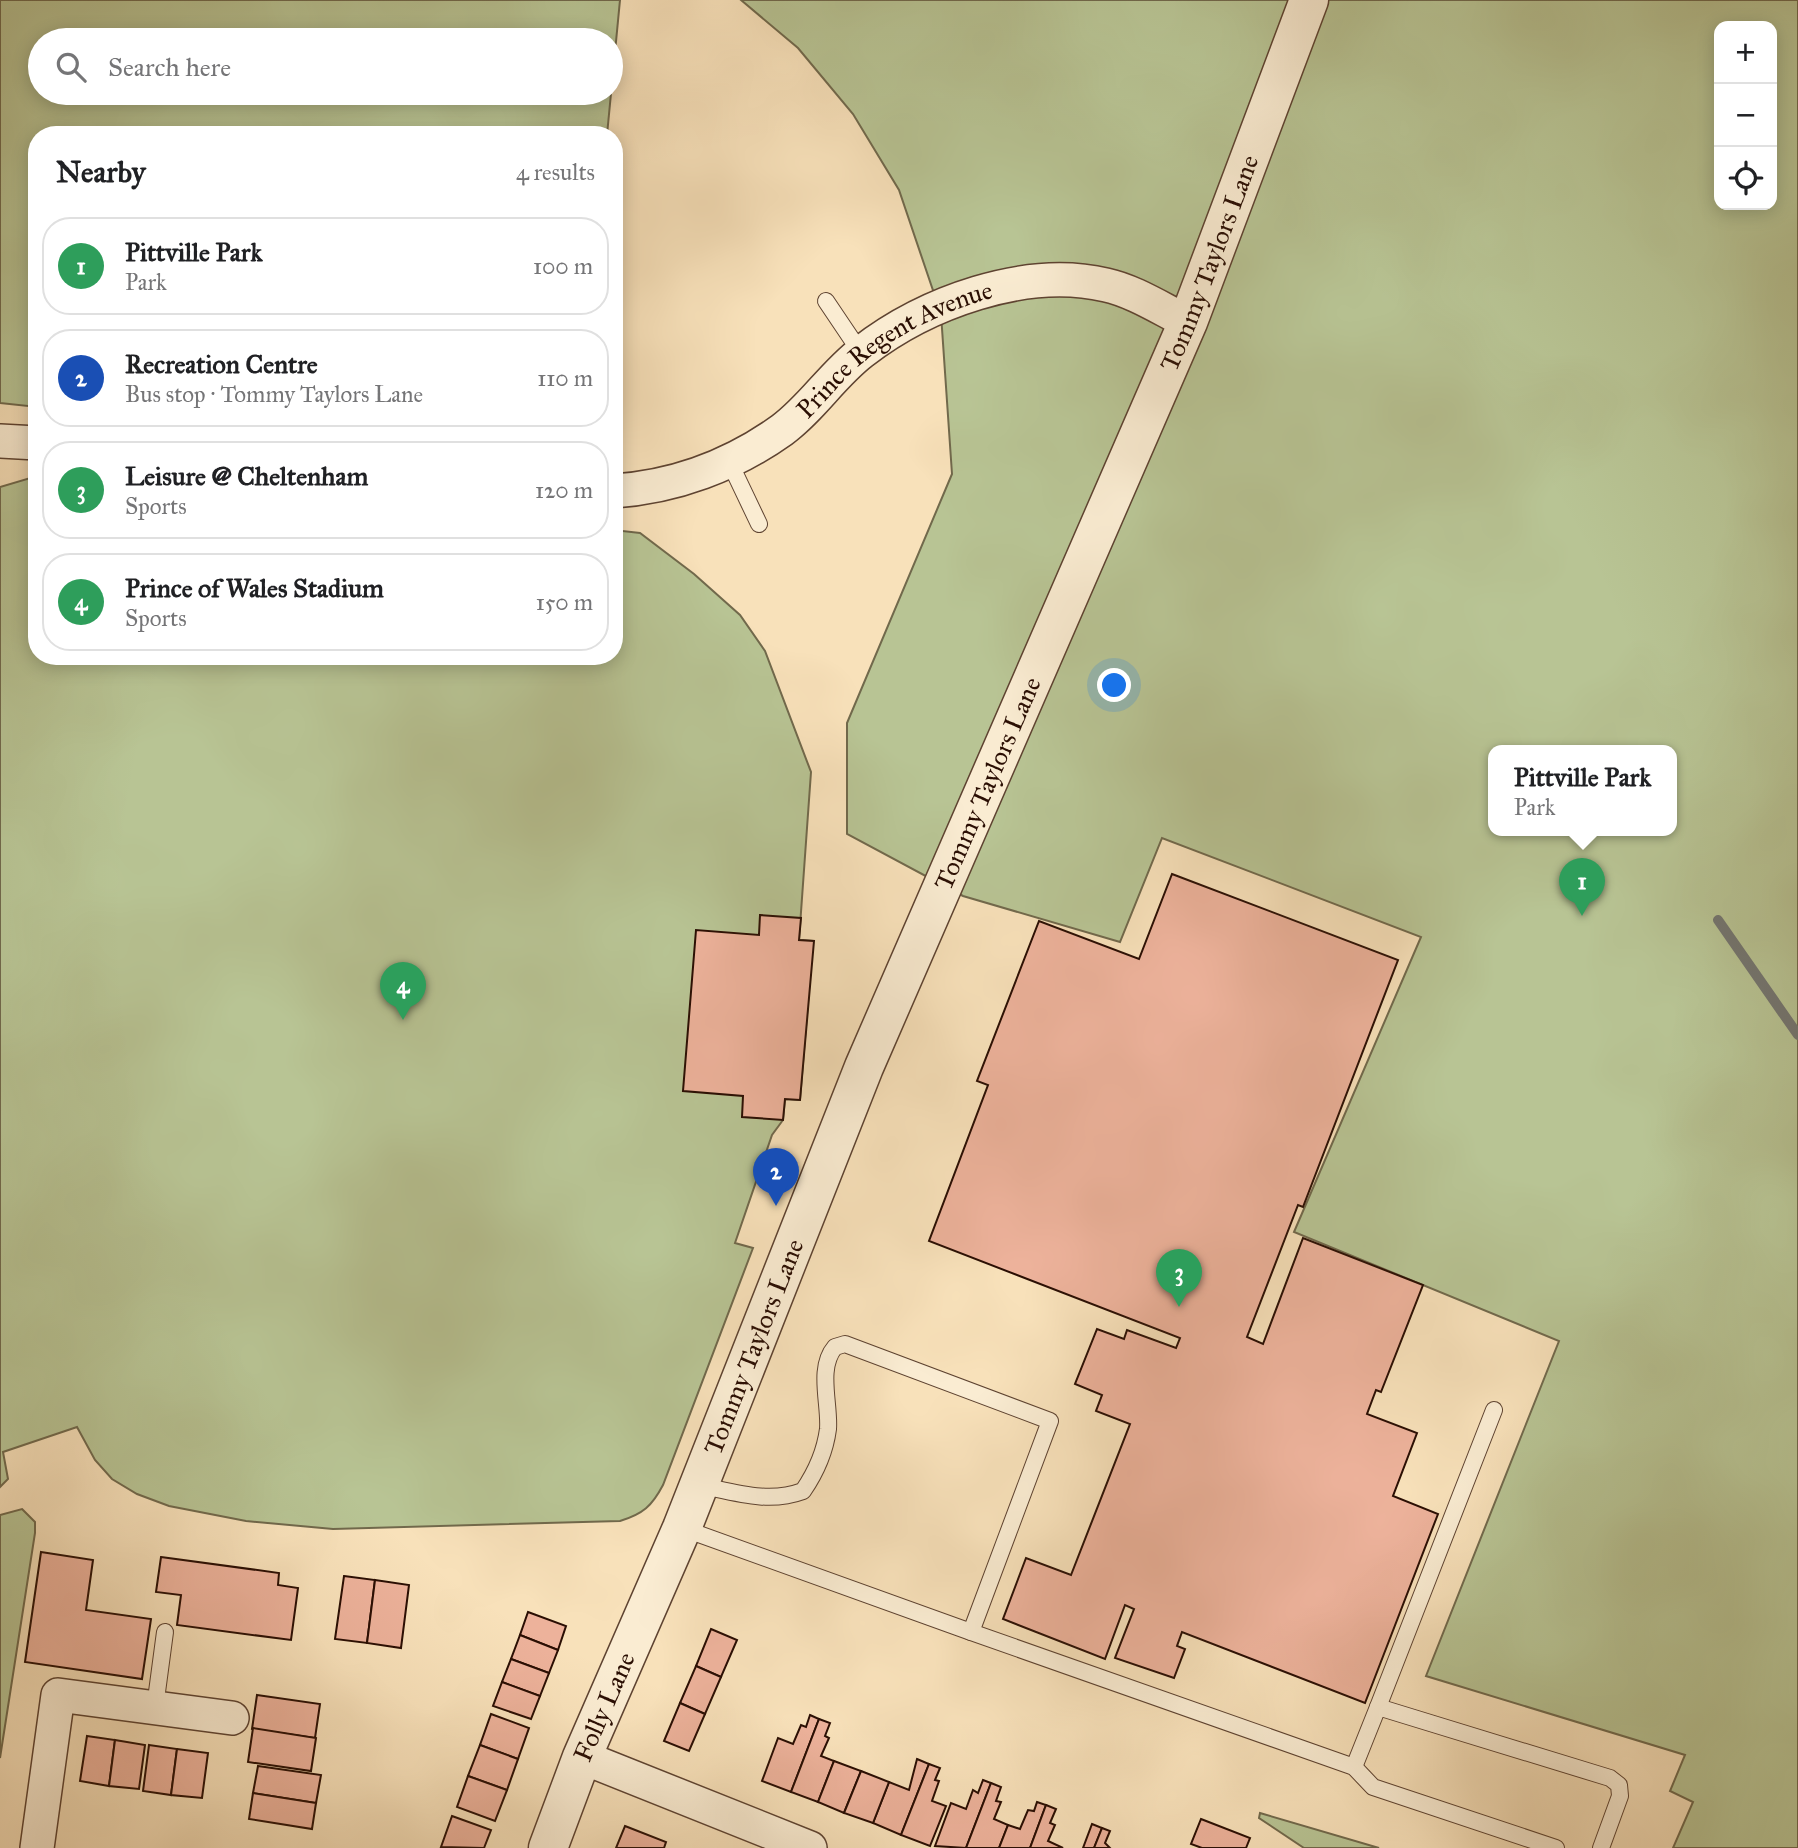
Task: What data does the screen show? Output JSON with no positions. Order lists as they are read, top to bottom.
{
  "streets": {
    "street": ["Tommy Taylors Lane", "Prince Regent Avenue", "Folly Lane"]
  },
  "crossings": [
    ["Tommy Taylors Lane", "Prince Regent Avenue"],
    ["Tommy Taylors Lane", "Folly Lane"]
  ],
  "page": {
    "map_buttons": ["+", "−"],
    "search": "Search here",
    "heading": ["Nearby", "4 results"],
    "list": [
      {
        "mark": "1",
        "name": "Pittville Park",
        "note": "Park",
        "value": "100 m"
      },
      {
        "mark": "2",
        "name": "Recreation Centre",
        "note": "Bus stop · Tommy Taylors Lane",
        "value": "110 m"
      },
      {
        "mark": "3",
        "name": "Leisure @ Cheltenham",
        "note": "Sports",
        "value": "120 m"
      },
      {
        "mark": "4",
        "name": "Prince of Wales Stadium",
        "note": "Sports",
        "value": "150 m"
      }
    ],
    "popup": ["Pittville Park", "Park"],
    "pins": [
      "1",
      "4",
      "2",
      "3"
    ]
  }
}
